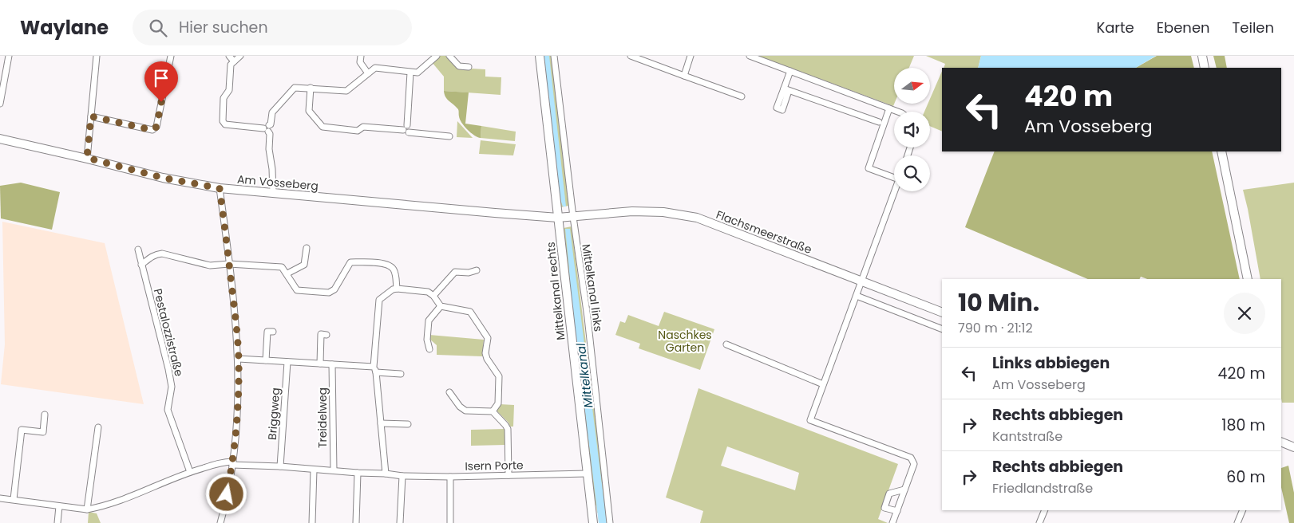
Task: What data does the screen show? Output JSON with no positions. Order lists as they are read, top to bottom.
{
  "streets": {
    "street": [
      "Am Vosseberg",
      "Flachsmeerstraße",
      "Mittelkanal links",
      "Mittelkanal rechts",
      "Pestalozzistraße",
      "Briggweg",
      "Treidelweg",
      "Isern Porte"
    ]
  },
  "crossings": [
    ["Am Vosseberg", "Flachsmeerstraße"],
    ["Am Vosseberg", "Mittelkanal links"],
    ["Am Vosseberg", "Mittelkanal rechts"],
    ["Flachsmeerstraße", "Mittelkanal links"],
    ["Flachsmeerstraße", "Mittelkanal rechts"],
    ["Mittelkanal links", "Mittelkanal rechts"],
    ["Mittelkanal rechts", "Isern Porte"],
    ["Pestalozzistraße", "Isern Porte"],
    ["Briggweg", "Isern Porte"],
    ["Treidelweg", "Isern Porte"]
  ],
  "water": ["Mittelkanal"],
  "parks": ["Naschkes Garten"],
  "north": "right",
  "page": {
    "header": "Waylane",
    "search": "Hier suchen",
    "nav": ["Karte", "Ebenen", "Teilen"],
    "turn": ["420 m", "Am Vosseberg"],
    "heading": ["10 Min.", "790 m · 21:12"],
    "list": [
      {
        "name": "Links abbiegen",
        "note": "Am Vosseberg",
        "value": "420 m"
      },
      {
        "name": "Rechts abbiegen",
        "note": "Kantstraße",
        "value": "180 m"
      },
      {
        "name": "Rechts abbiegen",
        "note": "Friedlandstraße",
        "value": "60 m"
      }
    ]
  }
}
